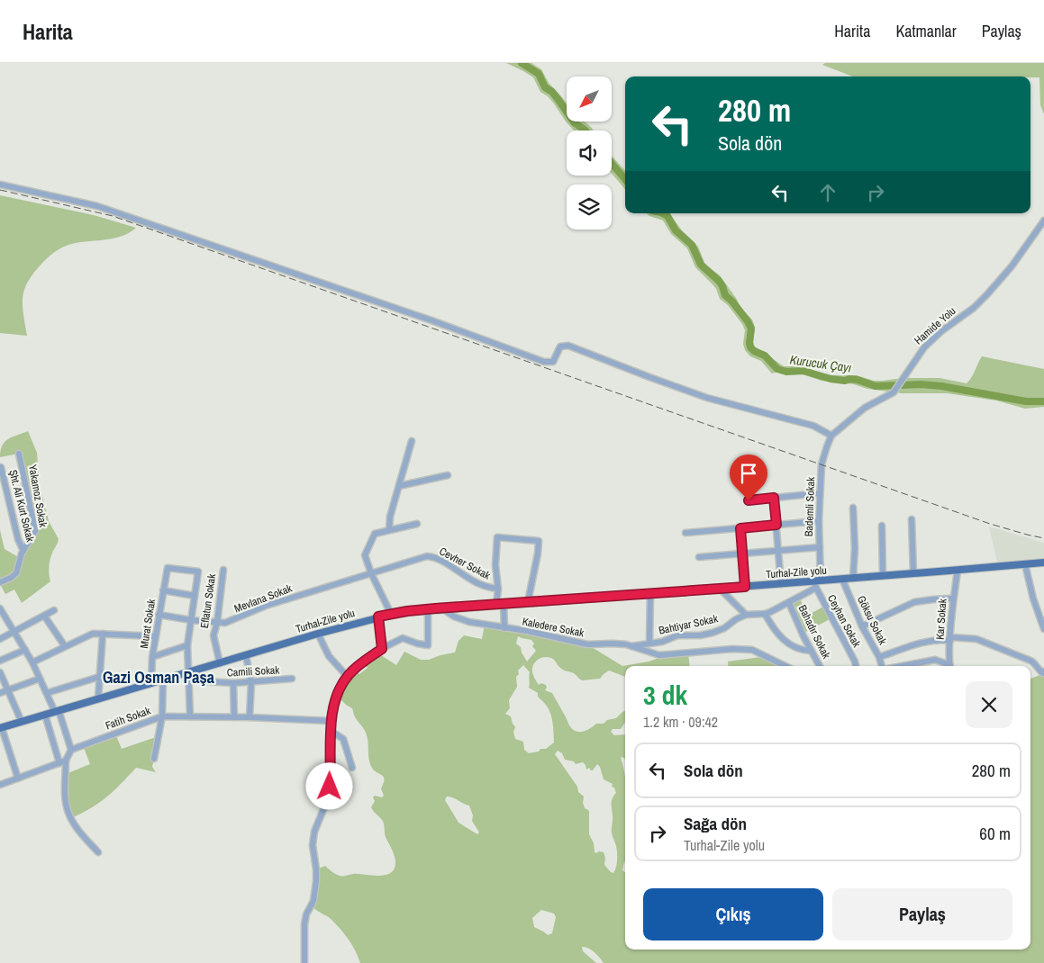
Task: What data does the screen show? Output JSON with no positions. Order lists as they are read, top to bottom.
{
  "streets": {
    "main road": ["Turhal-Zile yolu"],
    "street": [
      "Hamide Yolu",
      "Yakamoz Sokak",
      "Şht. Ali Kurt Sokak",
      "Bademli Sokak",
      "Cevher Sokak",
      "Mevlana Sokak",
      "Eflatun Sokak",
      "Kar Sokak",
      "Göksu Sokak",
      "Ceyhan Sokak",
      "Murat Sokak",
      "Bahtiyar Sokak",
      "Kaledere Sokak",
      "Bahadır Sokak",
      "Camili Sokak",
      "Fatih Sokak"
    ]
  },
  "crossings": [
    ["Hamide Yolu", "Bademli Sokak"],
    ["Yakamoz Sokak", "Şht. Ali Kurt Sokak"],
    ["Bademli Sokak", "Turhal-Zile yolu"],
    ["Bademli Sokak", "Ceyhan Sokak"],
    ["Cevher Sokak", "Mevlana Sokak"],
    ["Turhal-Zile yolu", "Eflatun Sokak"],
    ["Turhal-Zile yolu", "Kar Sokak"],
    ["Turhal-Zile yolu", "Göksu Sokak"],
    ["Turhal-Zile yolu", "Ceyhan Sokak"],
    ["Turhal-Zile yolu", "Murat Sokak"],
    ["Turhal-Zile yolu", "Kaledere Sokak"],
    ["Mevlana Sokak", "Eflatun Sokak"],
    ["Mevlana Sokak", "Murat Sokak"],
    ["Bahtiyar Sokak", "Kaledere Sokak"]
  ],
  "districts": ["Gazi Osman Paşa"],
  "water": ["Kurucuk Çayı"],
  "north": "bottom left",
  "page": {
    "header": "Harita",
    "nav": ["Harita", "Katmanlar", "Paylaş"],
    "turn": ["280 m", "Sola dön"],
    "heading": ["3 dk", "1.2 km · 09:42"],
    "list": [
      {
        "name": "Sola dön",
        "value": "280 m"
      },
      {
        "name": "Sağa dön",
        "note": "Turhal-Zile yolu",
        "value": "60 m"
      }
    ],
    "buttons": ["Çıkış", "Paylaş"]
  }
}
